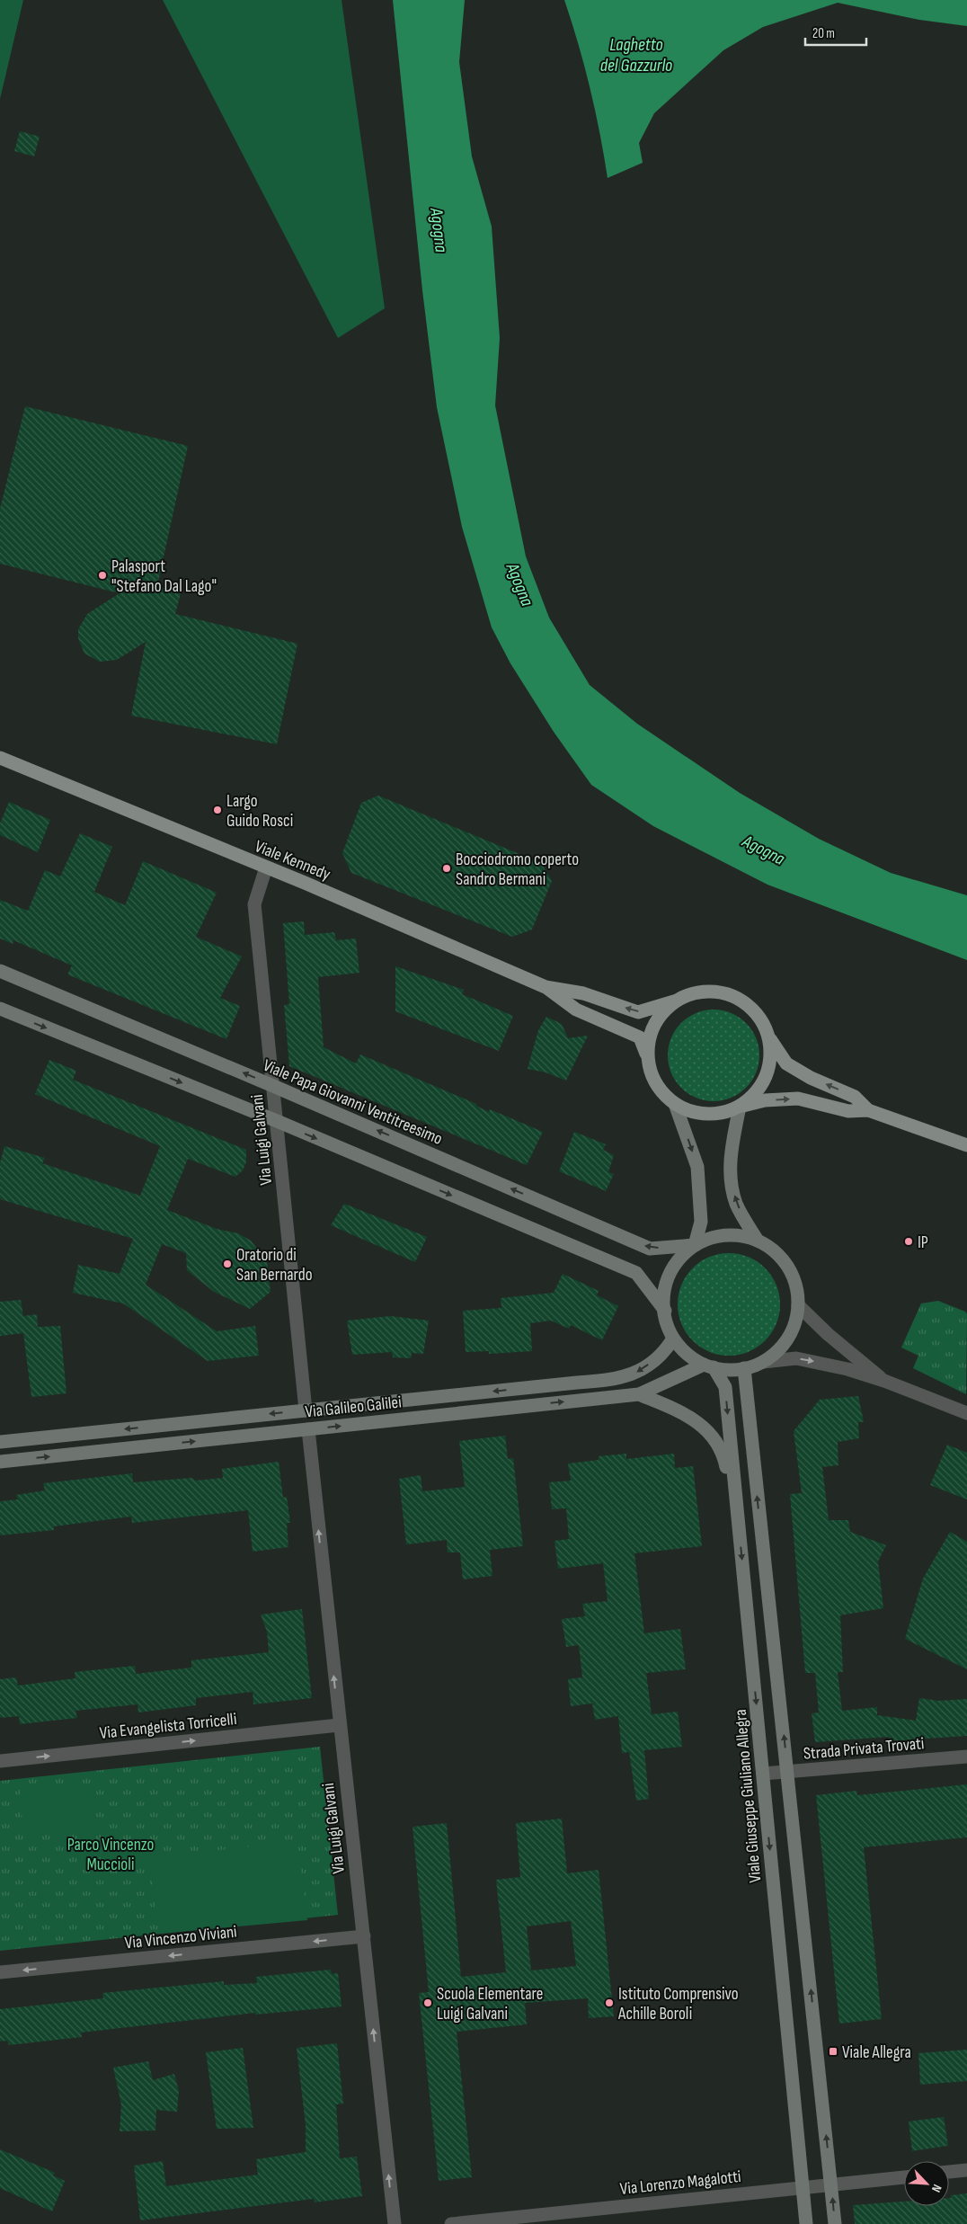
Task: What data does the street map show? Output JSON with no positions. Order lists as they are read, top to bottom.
{
  "streets": {
    "main road": ["Viale Kennedy"],
    "street": [
      "Viale Papa Giovanni Ventitreesimo",
      "Via Luigi Galvani",
      "Via Galileo Galilei",
      "Via Evangelista Torricelli",
      "Strada Privata Trovati",
      "Viale Giuseppe Giuliano Allegra",
      "Via Vincenzo Viviani",
      "Via Lorenzo Magalotti"
    ]
  },
  "crossings": [
    ["Viale Kennedy", "Via Luigi Galvani"],
    ["Viale Papa Giovanni Ventitreesimo", "Via Luigi Galvani"],
    ["Viale Papa Giovanni Ventitreesimo", "Via Galileo Galilei"],
    ["Viale Papa Giovanni Ventitreesimo", "Viale Giuseppe Giuliano Allegra"],
    ["Via Luigi Galvani", "Via Galileo Galilei"],
    ["Via Luigi Galvani", "Via Evangelista Torricelli"],
    ["Via Luigi Galvani", "Via Vincenzo Viviani"],
    ["Via Galileo Galilei", "Viale Giuseppe Giuliano Allegra"],
    ["Strada Privata Trovati", "Viale Giuseppe Giuliano Allegra"],
    ["Viale Giuseppe Giuliano Allegra", "Via Lorenzo Magalotti"]
  ],
  "one_way": ["Via Luigi Galvani", "Via Evangelista Torricelli", "Via Vincenzo Viviani"],
  "water": ["Laghetto del Gazzurlo", "Agogna"],
  "parks": ["Parco Vincenzo Muccioli"],
  "places": {
    "other": [
      "Palasport \"Stefano Dal Lago\"",
      "Largo Guido Rosci",
      "Bocciodromo coperto Sandro Bermani",
      "IP",
      "Oratorio di San Bernardo",
      "Scuola Elementare Luigi Galvani",
      "Istituto Comprensivo Achille Boroli"
    ],
    "transit": ["Viale Allegra"]
  },
  "scale_bar": "20 m",
  "north": "bottom right"
}
